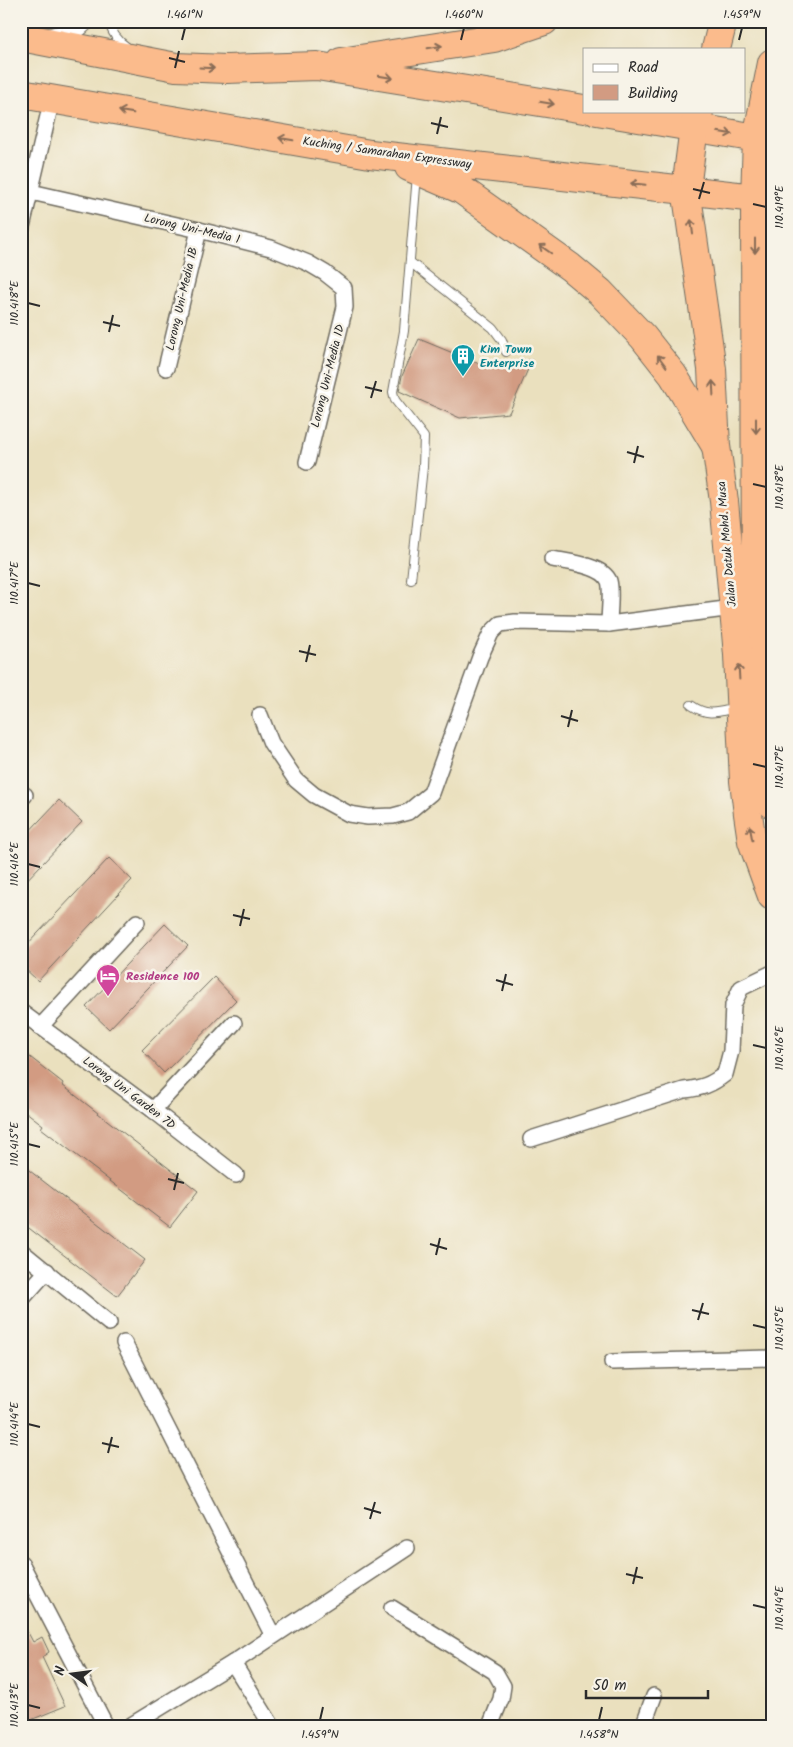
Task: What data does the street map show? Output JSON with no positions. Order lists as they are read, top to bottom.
{
  "streets": {
    "highway": ["Kuching / Samarahan Expressway", "Jalan Datuk Mohd. Musa"],
    "street": [
      "Lorong Uni-Media 1",
      "Lorong Uni-Media 1B",
      "Lorong Uni-Media 1D",
      "Lorong Uni Garden 7D"
    ]
  },
  "crossings": [
    ["Kuching / Samarahan Expressway", "Jalan Datuk Mohd. Musa"],
    ["Lorong Uni-Media 1", "Lorong Uni-Media 1B"],
    ["Lorong Uni-Media 1", "Lorong Uni-Media 1D"]
  ],
  "places": {
    "building": ["Kim Town Enterprise"],
    "hotel": ["Residence 100"]
  },
  "legend": ["Road", "Building"],
  "scale_bar": "50 m",
  "north": "left",
  "coordinates": [
    "1.461°N",
    "1.460°N",
    "1.459°N",
    "110.419°E",
    "110.418°E",
    "110.417°E",
    "110.416°E",
    "110.415°E",
    "110.414°E",
    "110.413°E",
    "1.458°N"
  ]
}
